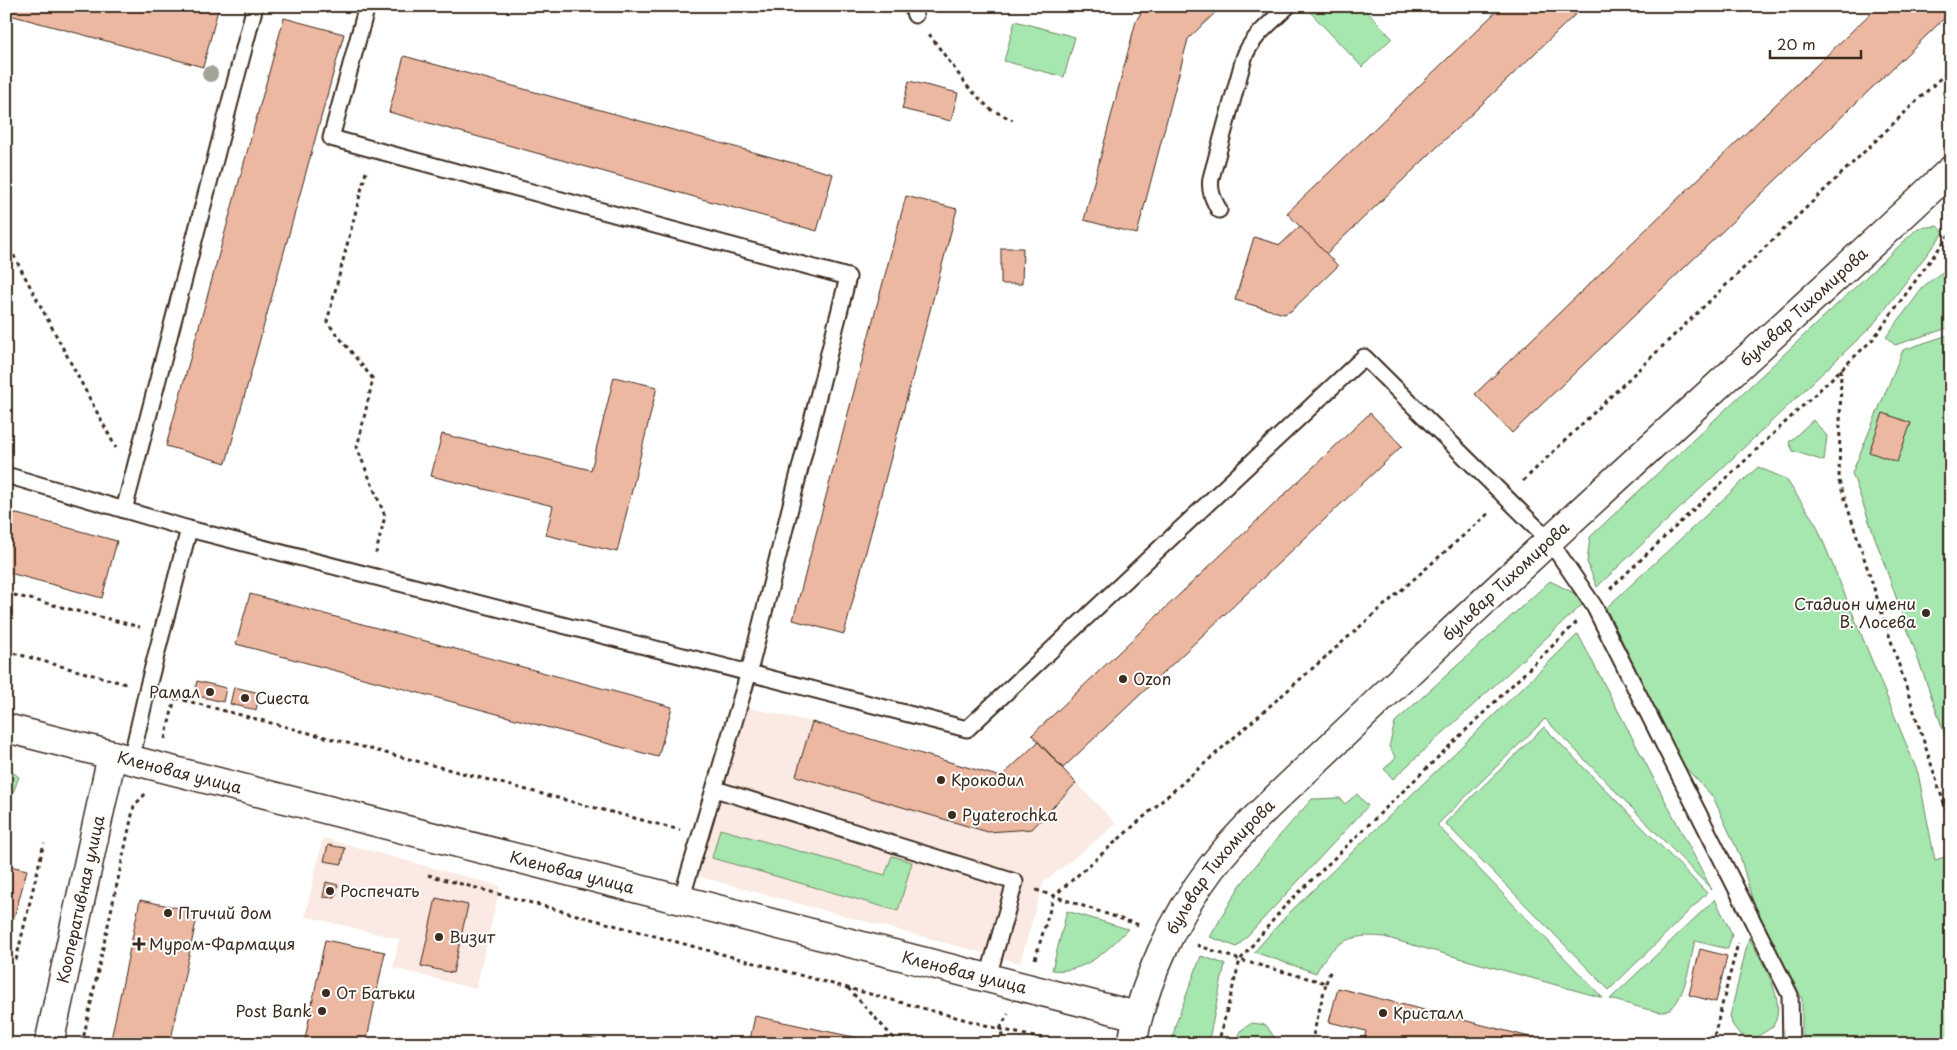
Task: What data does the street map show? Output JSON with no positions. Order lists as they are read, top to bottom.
{
  "streets": {
    "street": ["бульвар Тихомирова", "Кленовая улица", "Кооперативная улица"]
  },
  "crossings": [
    ["бульвар Тихомирова", "Кленовая улица"],
    ["Кленовая улица", "Кооперативная улица"]
  ],
  "places": {
    "other": [
      "Стадион имени В. Лосева",
      "Ozon",
      "Рамал",
      "Сиеста",
      "Крокодил",
      "Pyaterochka",
      "Роспечать",
      "Птичий дом",
      "Визит",
      "От Батьки",
      "Post Bank",
      "Кристалл"
    ],
    "health": ["Муром-Фармация"]
  },
  "scale_bar": "20 m"
}
